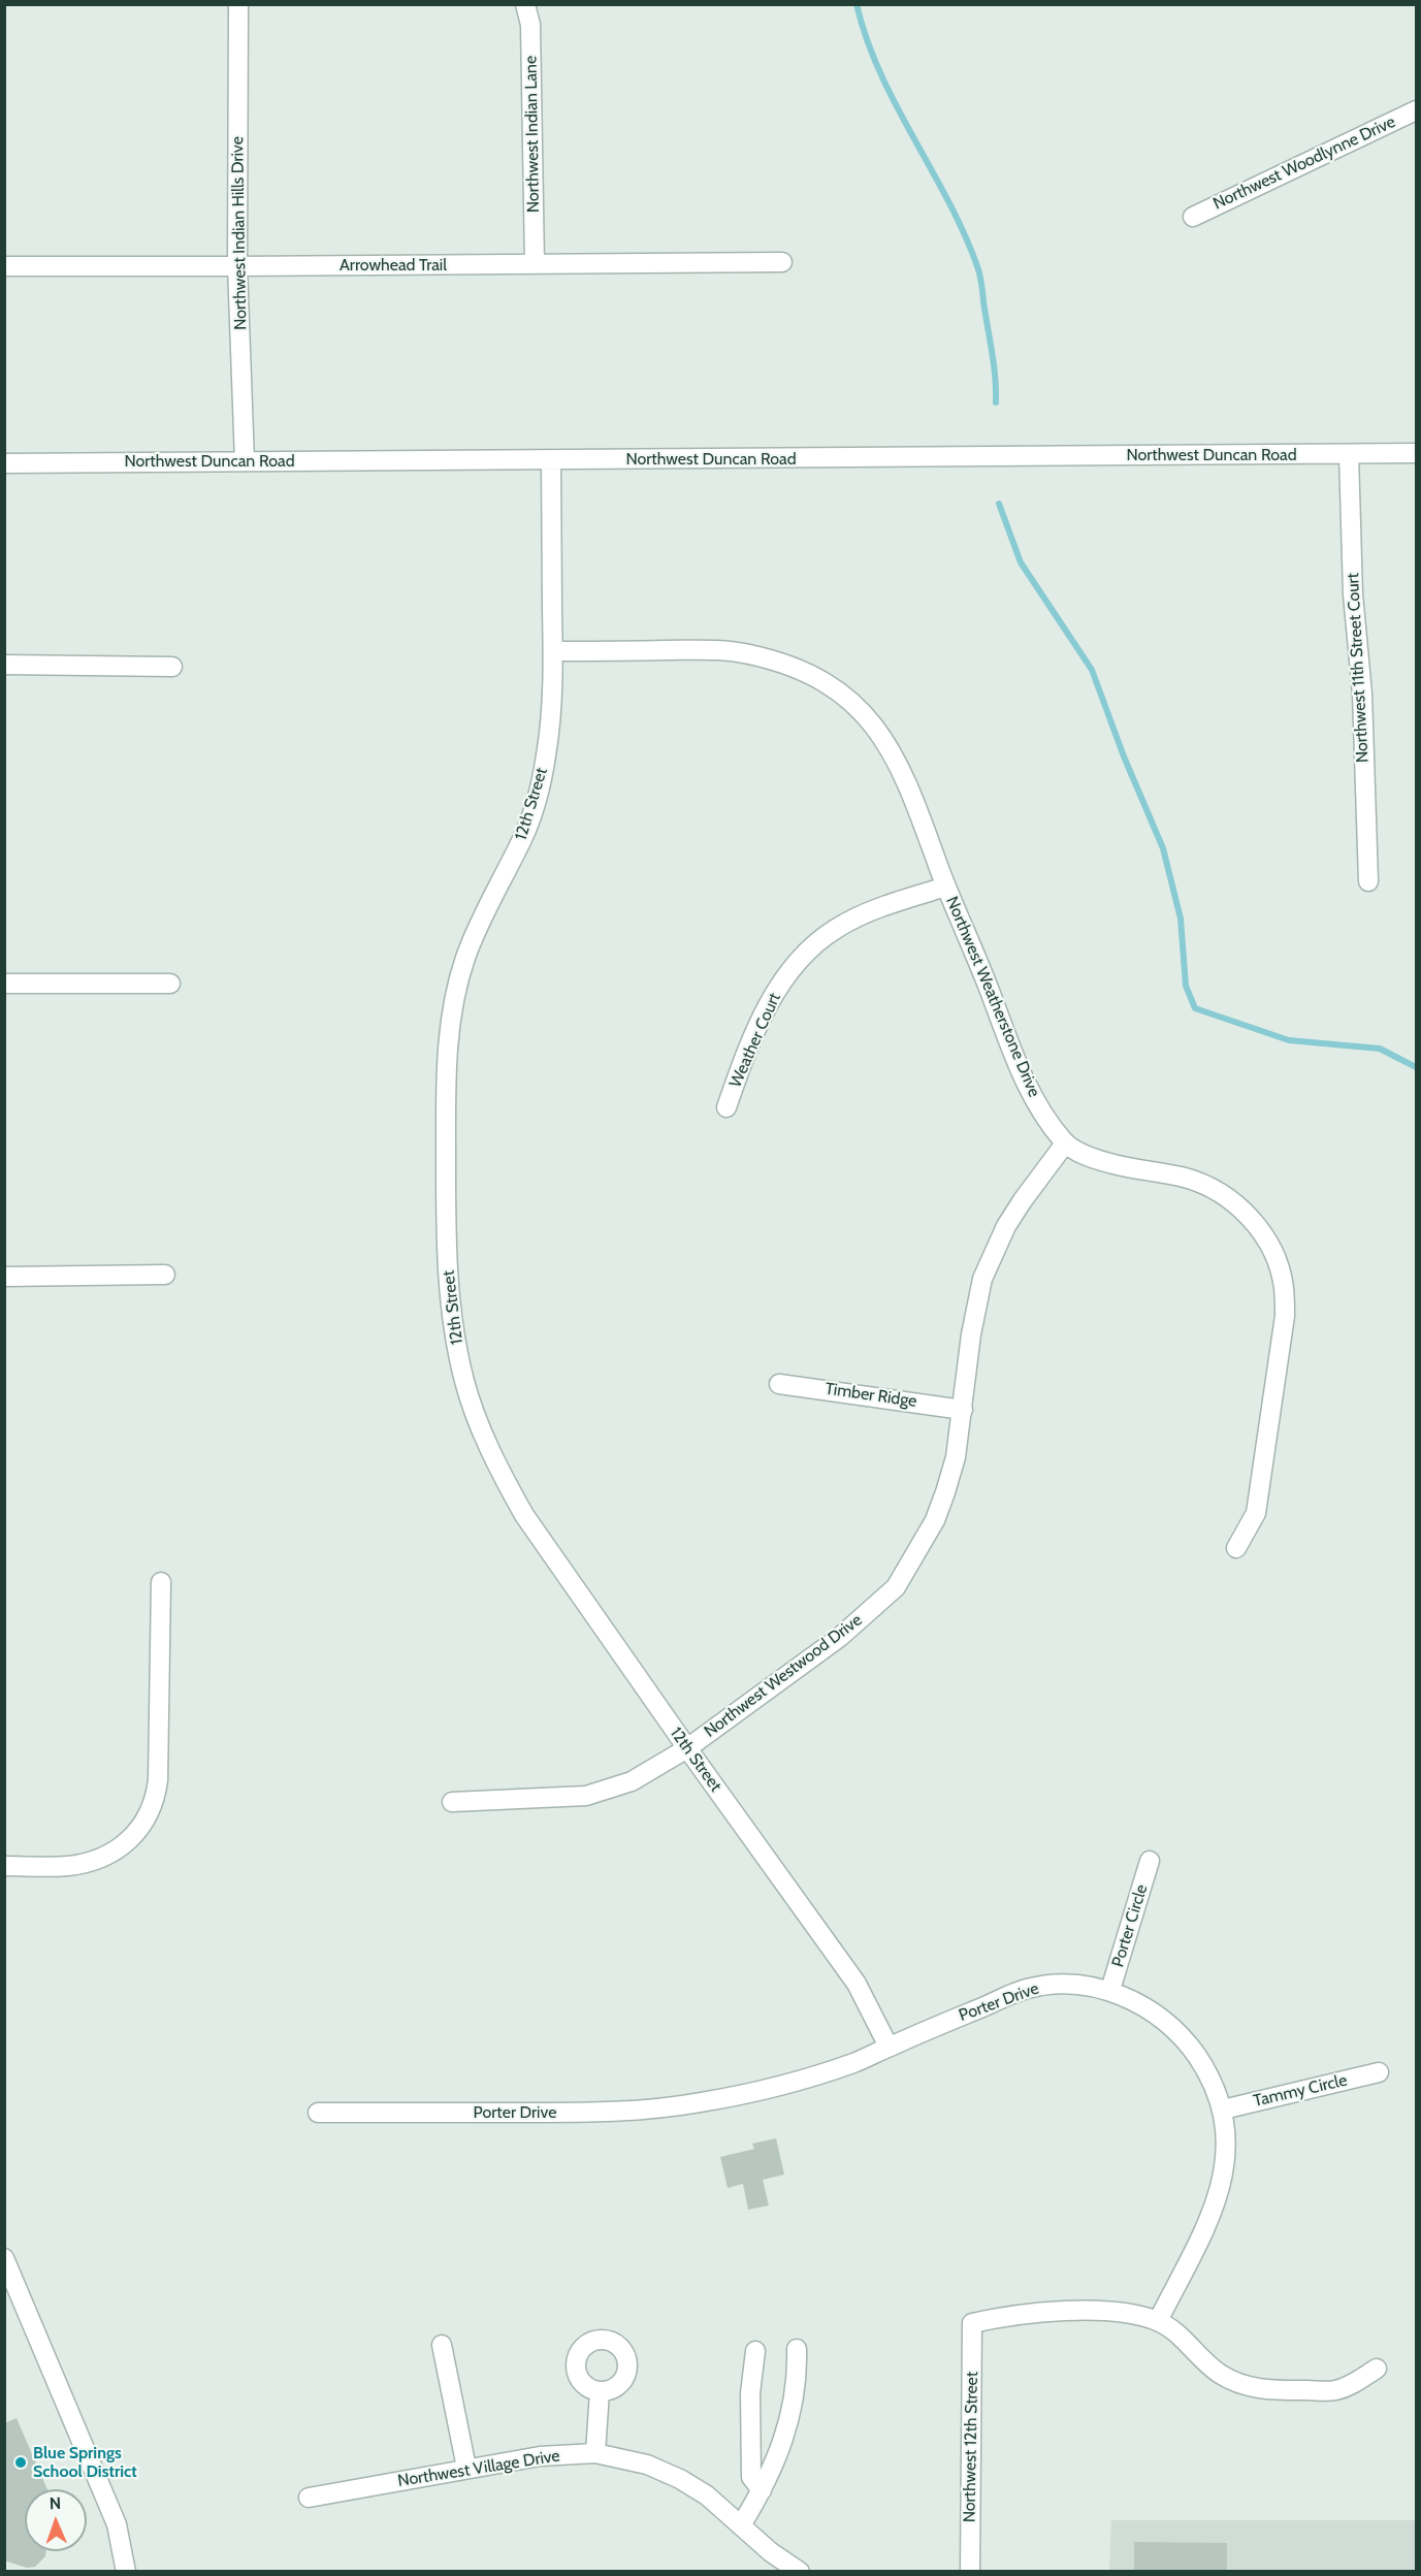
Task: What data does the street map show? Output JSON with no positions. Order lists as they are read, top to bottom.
{
  "streets": {
    "street": [
      "Northwest Indian Lane",
      "Northwest Woodlynne Drive",
      "Northwest Indian Hills Drive",
      "Arrowhead Trail",
      "Northwest Duncan Road",
      "Northwest 11th Street Court",
      "12th Street",
      "Northwest Weatherstone Drive",
      "Weather Court",
      "Timber Ridge",
      "Northwest Westwood Drive",
      "Porter Circle",
      "Porter Drive",
      "Tammy Circle",
      "Northwest 12th Street",
      "Northwest Village Drive"
    ]
  },
  "crossings": [
    ["Northwest Indian Lane", "Arrowhead Trail"],
    ["Northwest Indian Hills Drive", "Arrowhead Trail"],
    ["Northwest Indian Hills Drive", "Northwest Duncan Road"],
    ["Northwest Duncan Road", "Northwest 11th Street Court"],
    ["Northwest Duncan Road", "12th Street"],
    ["12th Street", "Northwest Weatherstone Drive"],
    ["12th Street", "Northwest Westwood Drive"],
    ["12th Street", "Porter Drive"],
    ["Northwest Weatherstone Drive", "Weather Court"],
    ["Northwest Weatherstone Drive", "Northwest Westwood Drive"],
    ["Timber Ridge", "Northwest Westwood Drive"],
    ["Porter Circle", "Porter Drive"],
    ["Porter Drive", "Tammy Circle"],
    ["Porter Drive", "Northwest 12th Street"]
  ],
  "places": ["Blue Springs School District"],
  "north": "top"
}
